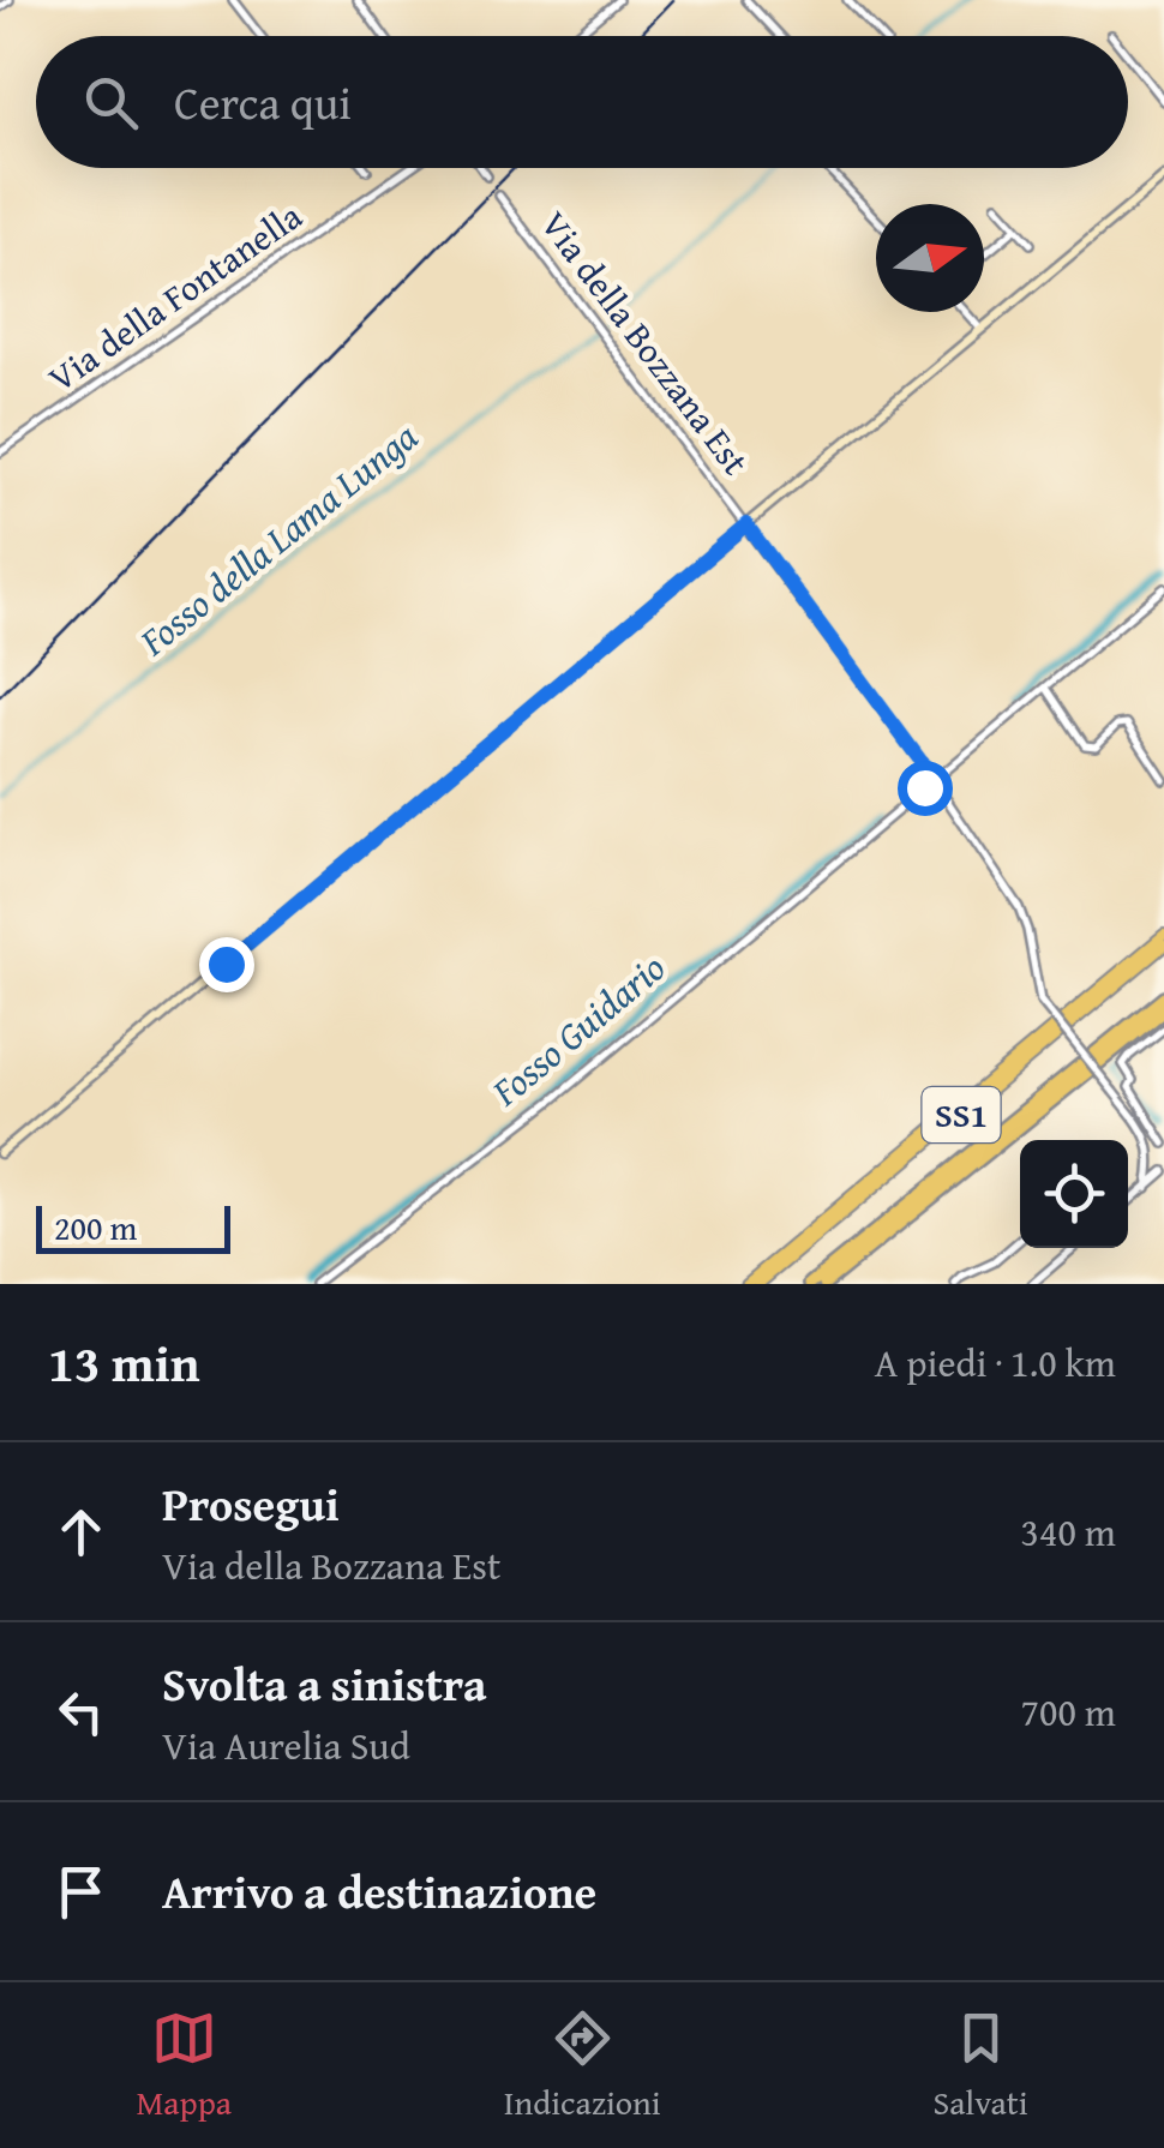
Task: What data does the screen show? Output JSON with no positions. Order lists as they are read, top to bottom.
{
  "streets": {
    "highway": ["SS1"],
    "street": ["Via della Fontanella", "Via della Bozzana Est"]
  },
  "water": ["Fosso della Lama Lunga", "Fosso Guidario"],
  "scale_bar": "200 m",
  "north": "right",
  "page": {
    "search": "Cerca qui",
    "scale": "200 m",
    "heading": ["13 min", "A piedi · 1.0 km"],
    "list": [
      ["Prosegui", "Via della Bozzana Est", "340 m"],
      ["Svolta a sinistra", "Via Aurelia Sud", "700 m"],
      "Arrivo a destinazione"
    ],
    "nav": ["Mappa", "Indicazioni", "Salvati"]
  }
}
